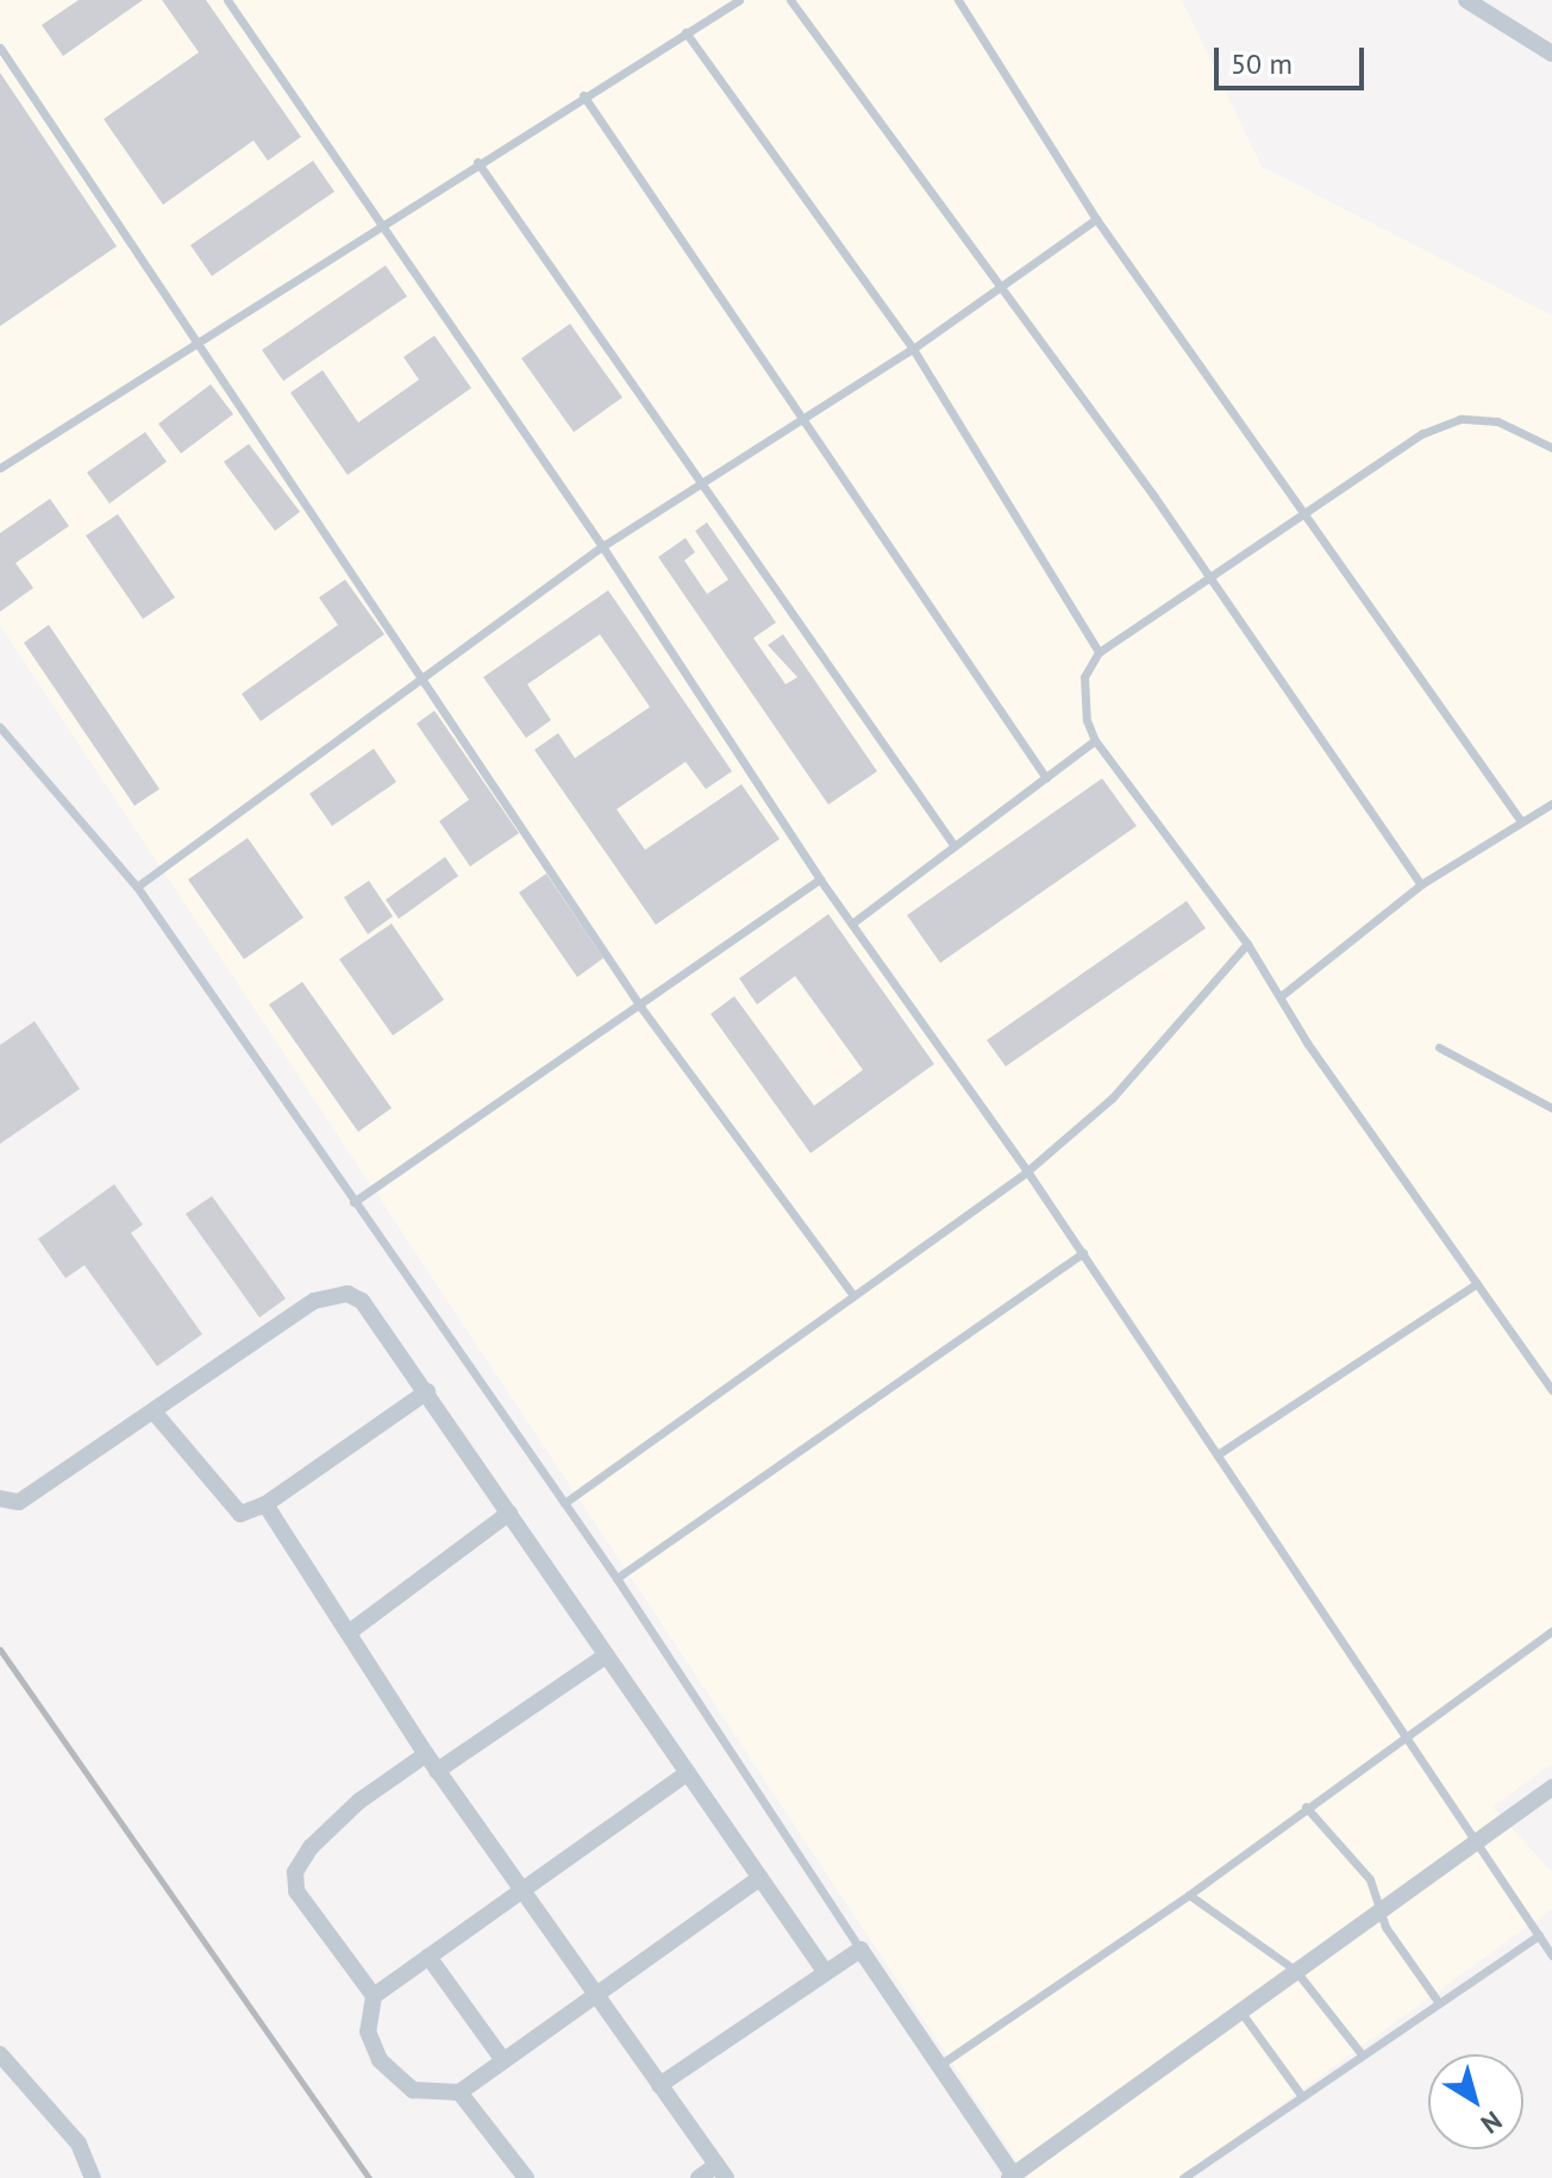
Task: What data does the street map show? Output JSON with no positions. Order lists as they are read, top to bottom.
{
  "scale_bar": "50 m",
  "north": "bottom right"
}
